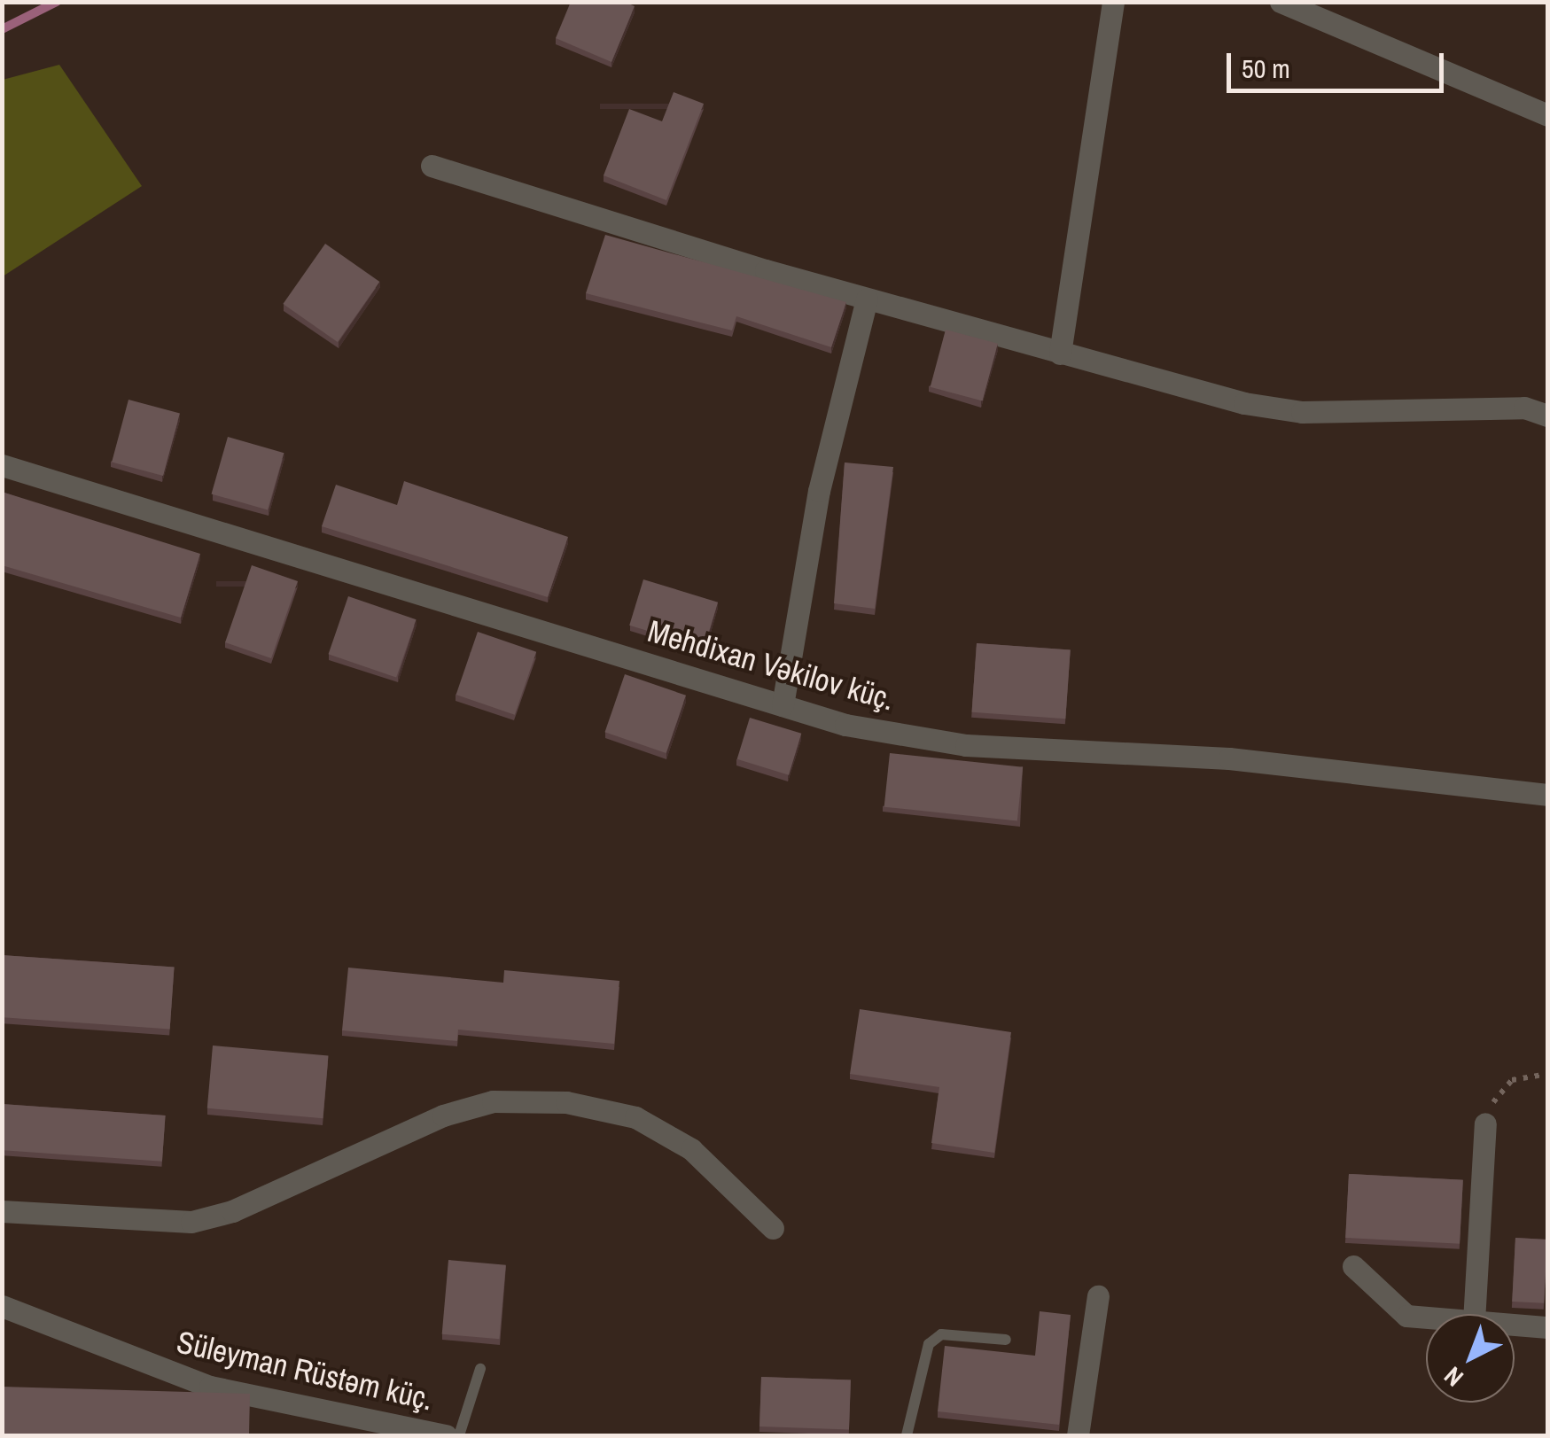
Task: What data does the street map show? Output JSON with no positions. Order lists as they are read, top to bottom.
{
  "streets": {
    "street": ["Mehdixan Vəkilov küç.", "Süleyman Rüstəm küç."]
  },
  "scale_bar": "50 m",
  "north": "bottom left"
}
